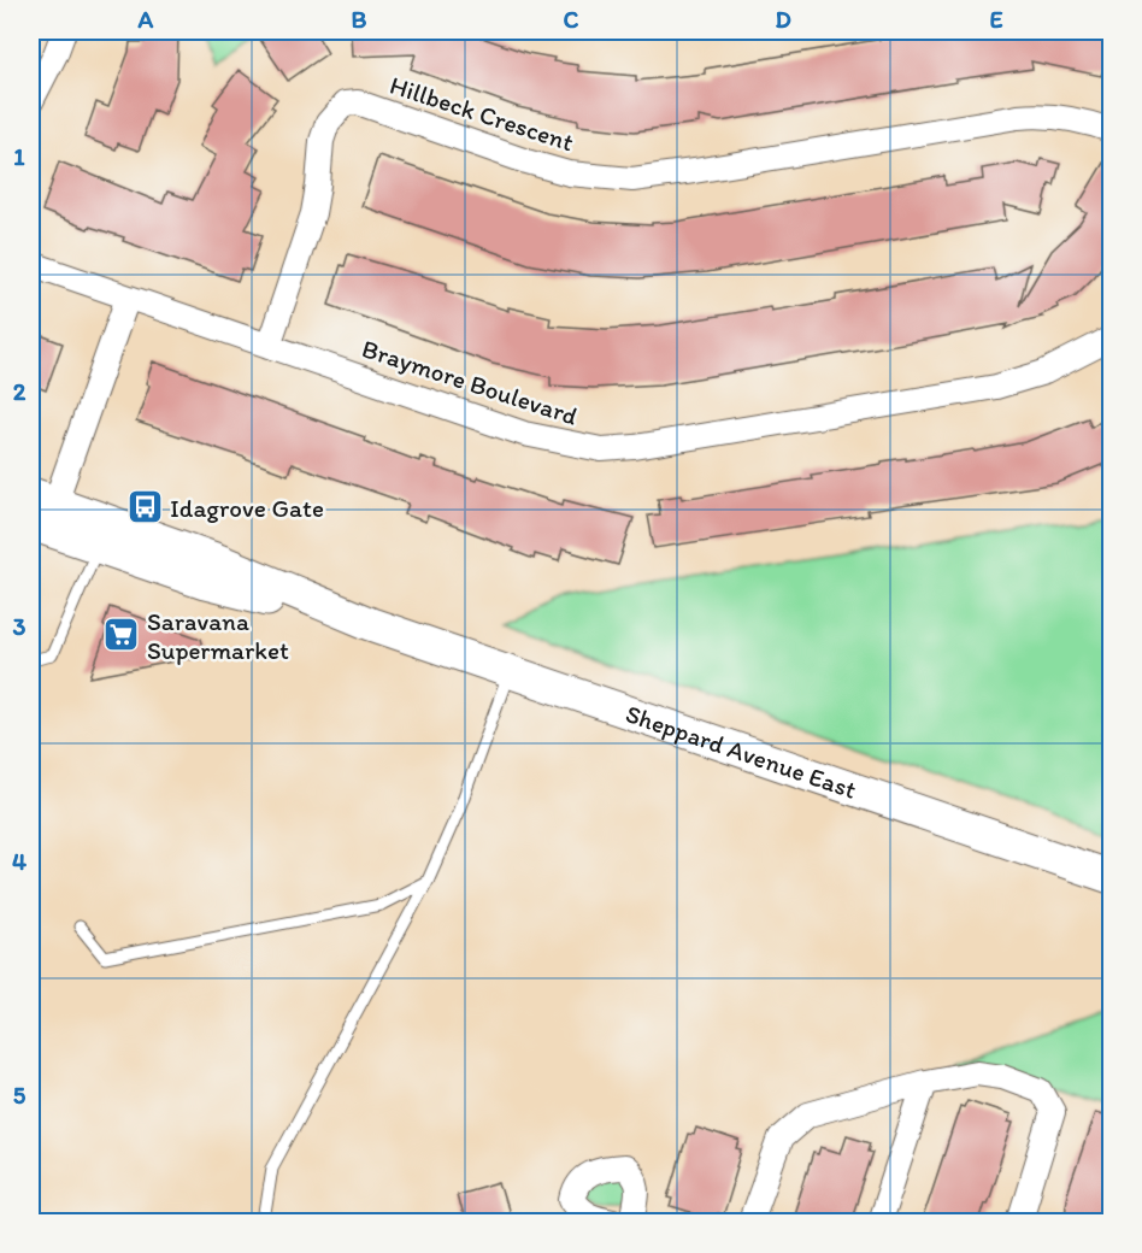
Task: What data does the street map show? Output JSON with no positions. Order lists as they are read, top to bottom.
{
  "streets": {
    "main road": ["Sheppard Avenue East"],
    "street": ["Hillbeck Crescent", "Braymore Boulevard"]
  },
  "crossings": [
    ["Hillbeck Crescent", "Braymore Boulevard"]
  ],
  "places": {
    "bus stop": ["Idagrove Gate"],
    "supermarket": ["Saravana Supermarket"]
  },
  "grid": {
    "columns": [
      "A",
      "B",
      "C",
      "D",
      "E"
    ],
    "rows": [
      "1",
      "2",
      "3",
      "4",
      "5"
    ]
  }
}
